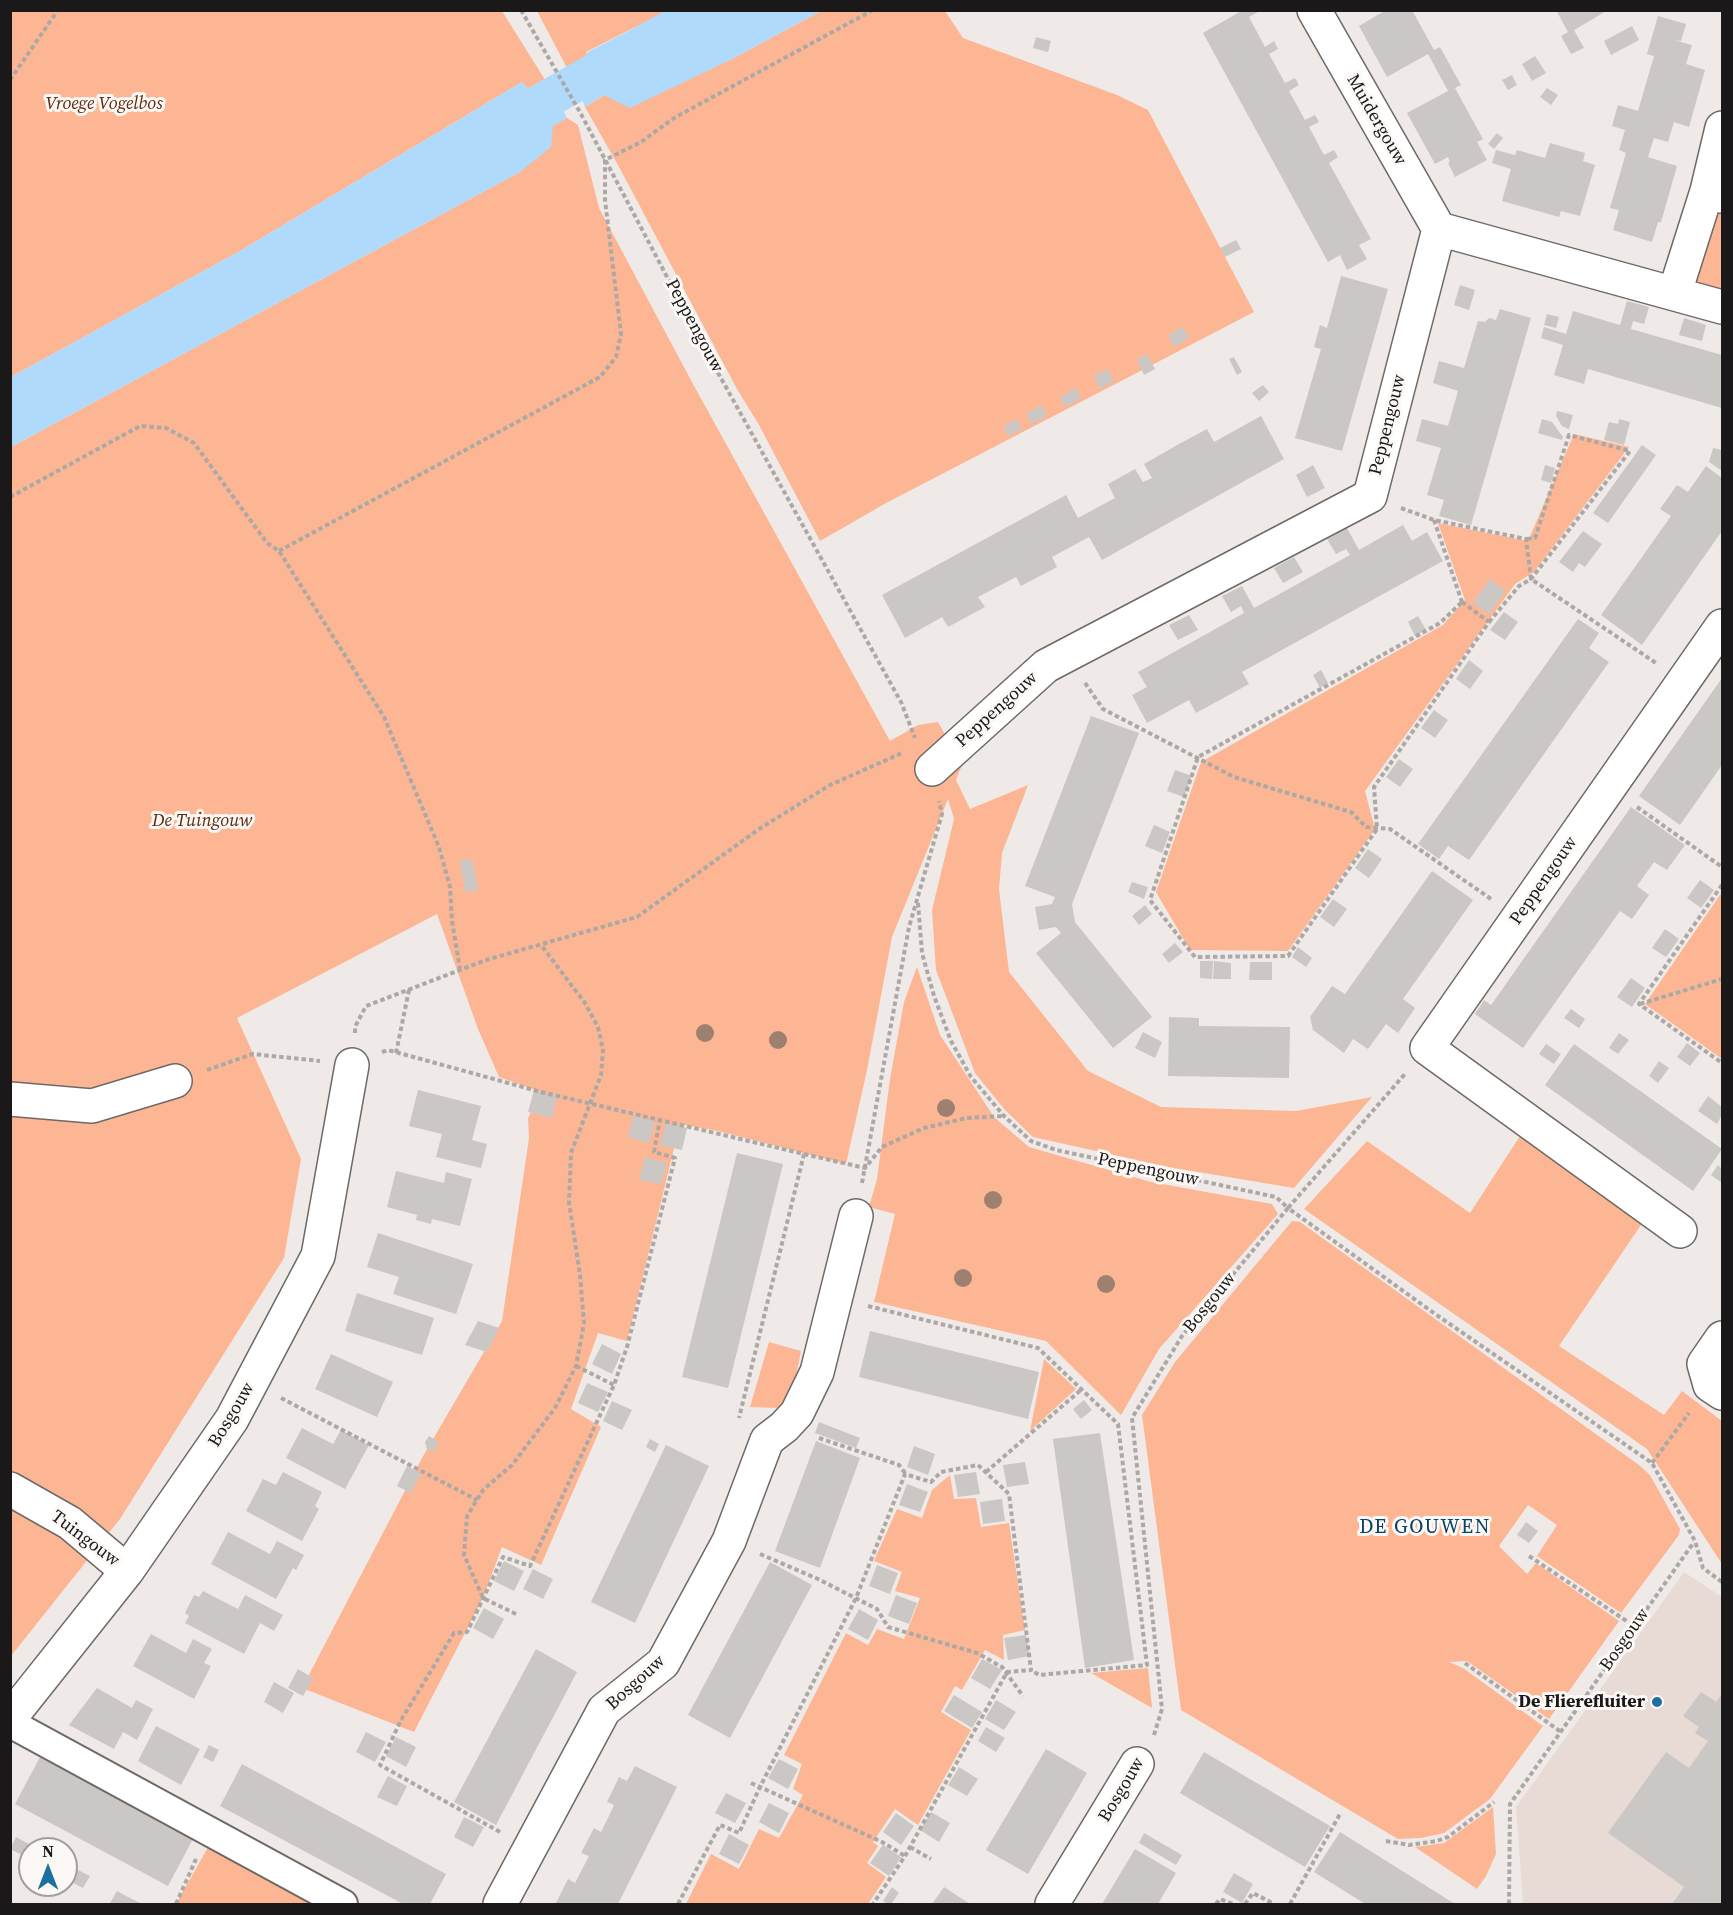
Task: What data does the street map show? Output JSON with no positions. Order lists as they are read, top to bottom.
{
  "streets": {
    "street": [
      "Muidergouw",
      "Peppengouw",
      "Bosgouw",
      "Tuingouw"
    ]
  },
  "crossings": [
    ["Muidergouw", "Peppengouw"],
    ["Peppengouw", "Bosgouw"],
    ["Bosgouw", "Tuingouw"]
  ],
  "districts": ["DE GOUWEN"],
  "parks": ["Vroege Vogelbos", "De Tuingouw"],
  "places": ["De Flierefluiter"],
  "north": "top"
}
